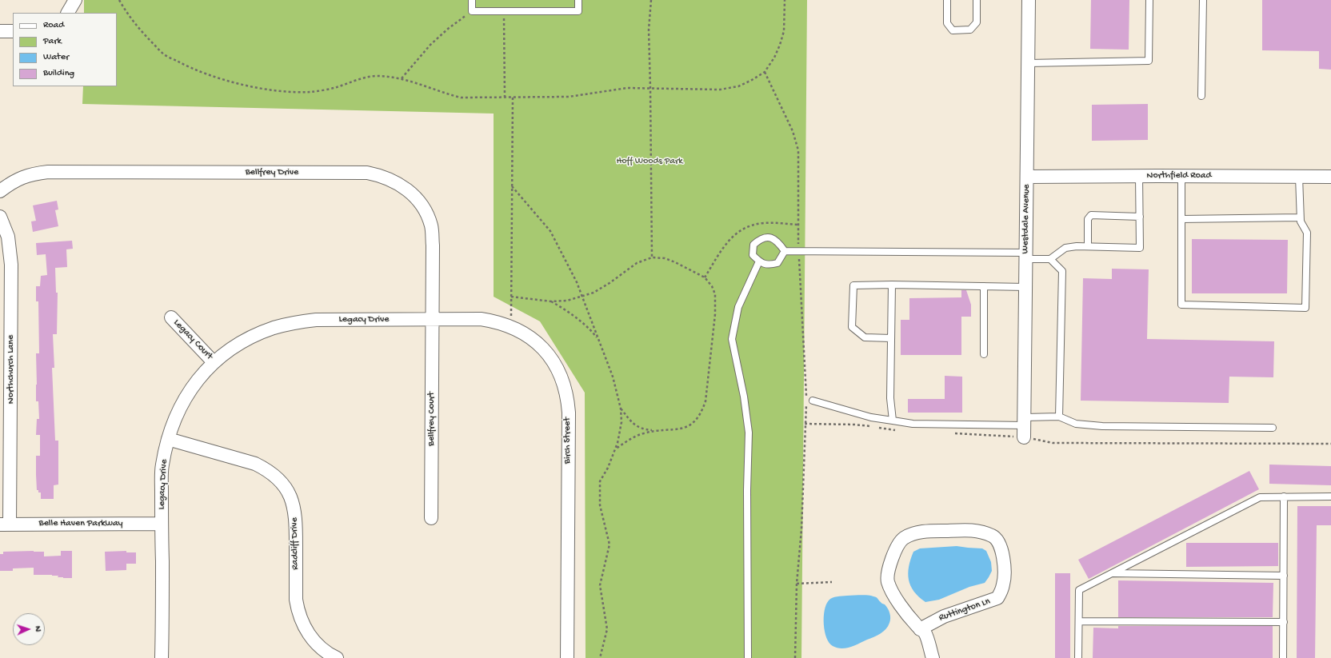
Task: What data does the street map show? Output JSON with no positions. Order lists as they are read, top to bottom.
{
  "streets": {
    "street": [
      "Bellfrey Drive",
      "Northfield Road",
      "Westdale Avenue",
      "Legacy Drive",
      "Legacy Court",
      "Northchurch Lane",
      "Bellfrey Court",
      "Birch Street",
      "Belle Haven Parkway",
      "Radcliff Drive",
      "Ruttington Ln"
    ]
  },
  "crossings": [
    ["Bellfrey Drive", "Legacy Drive"],
    ["Bellfrey Drive", "Bellfrey Court"],
    ["Bellfrey Drive", "Birch Street"],
    ["Northfield Road", "Westdale Avenue"],
    ["Legacy Drive", "Legacy Court"],
    ["Legacy Drive", "Bellfrey Court"],
    ["Legacy Drive", "Birch Street"],
    ["Legacy Drive", "Belle Haven Parkway"],
    ["Legacy Drive", "Radcliff Drive"],
    ["Northchurch Lane", "Belle Haven Parkway"],
    ["Bellfrey Court", "Birch Street"]
  ],
  "parks": ["Hoff Woods Park"],
  "legend": [
    "Road",
    "Park",
    "Water",
    "Building"
  ],
  "north": "right"
}
